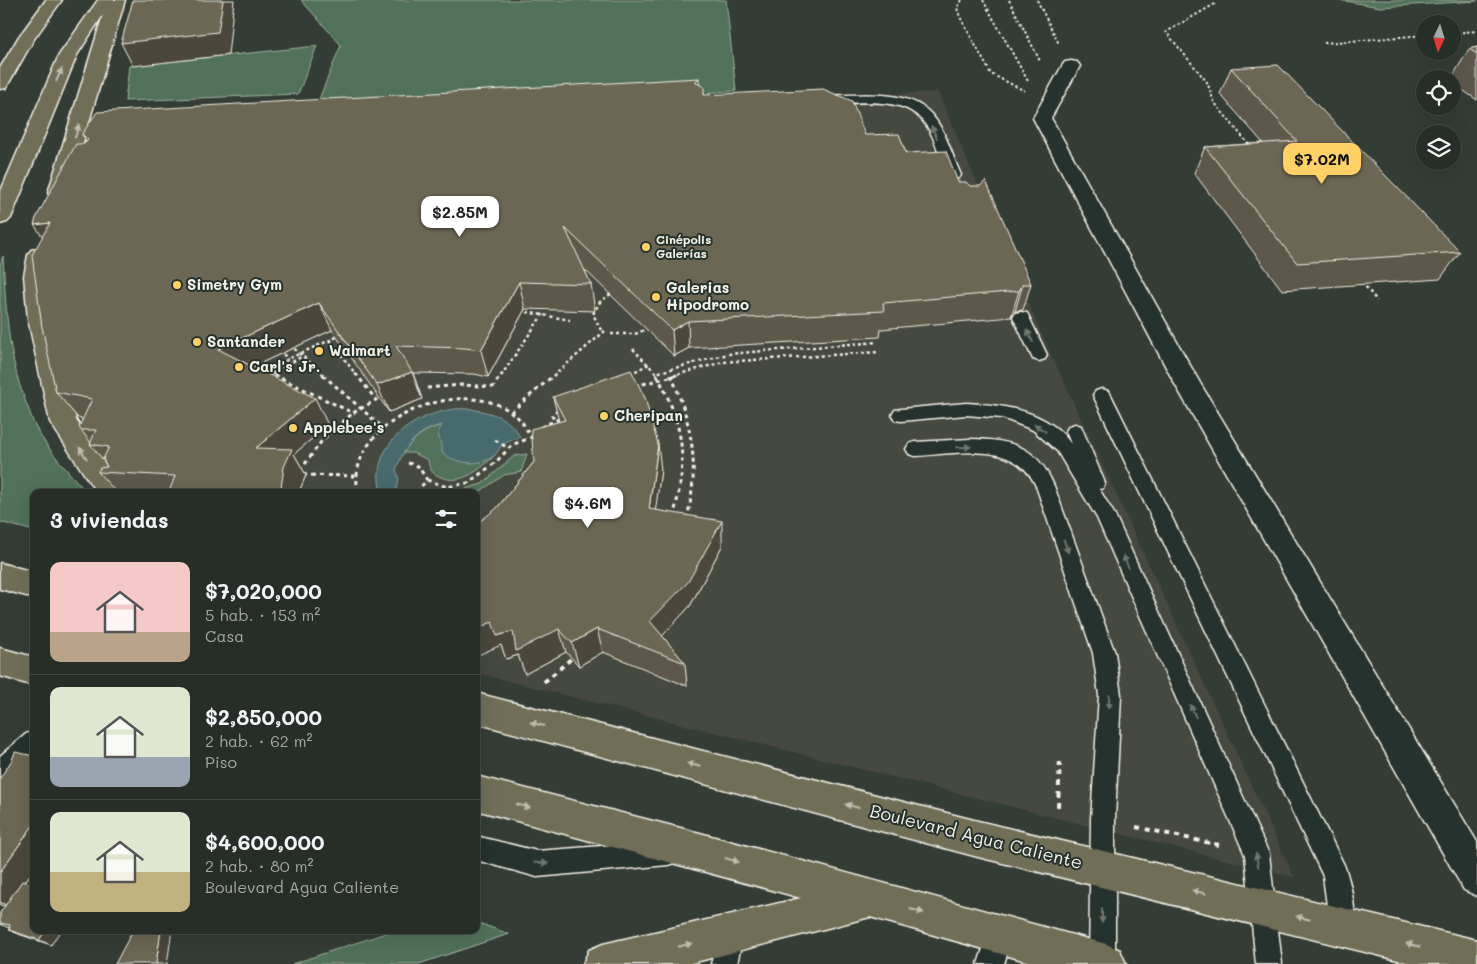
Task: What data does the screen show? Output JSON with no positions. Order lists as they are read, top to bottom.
{
  "streets": {
    "main road": ["Boulevard Agua Caliente"]
  },
  "places": [
    "Cinépolis Galerías",
    "Simetry Gym",
    "Galerias Hipodromo",
    "Santander",
    "Walmart",
    "Carl's Jr.",
    "Cheripan",
    "Applebee's"
  ],
  "north": "bottom",
  "page": {
    "price": ["$7.02M", "$2.85M", "$4.6M"],
    "heading": "3 viviendas",
    "list": [
      {
        "name": "$7,020,000",
        "note": "5 hab. · 153 m² · Casa"
      },
      {
        "name": "$2,850,000",
        "note": "2 hab. · 62 m² · Piso"
      },
      {
        "name": "$4,600,000",
        "note": "2 hab. · 80 m² · Boulevard Agua Caliente"
      }
    ]
  }
}
